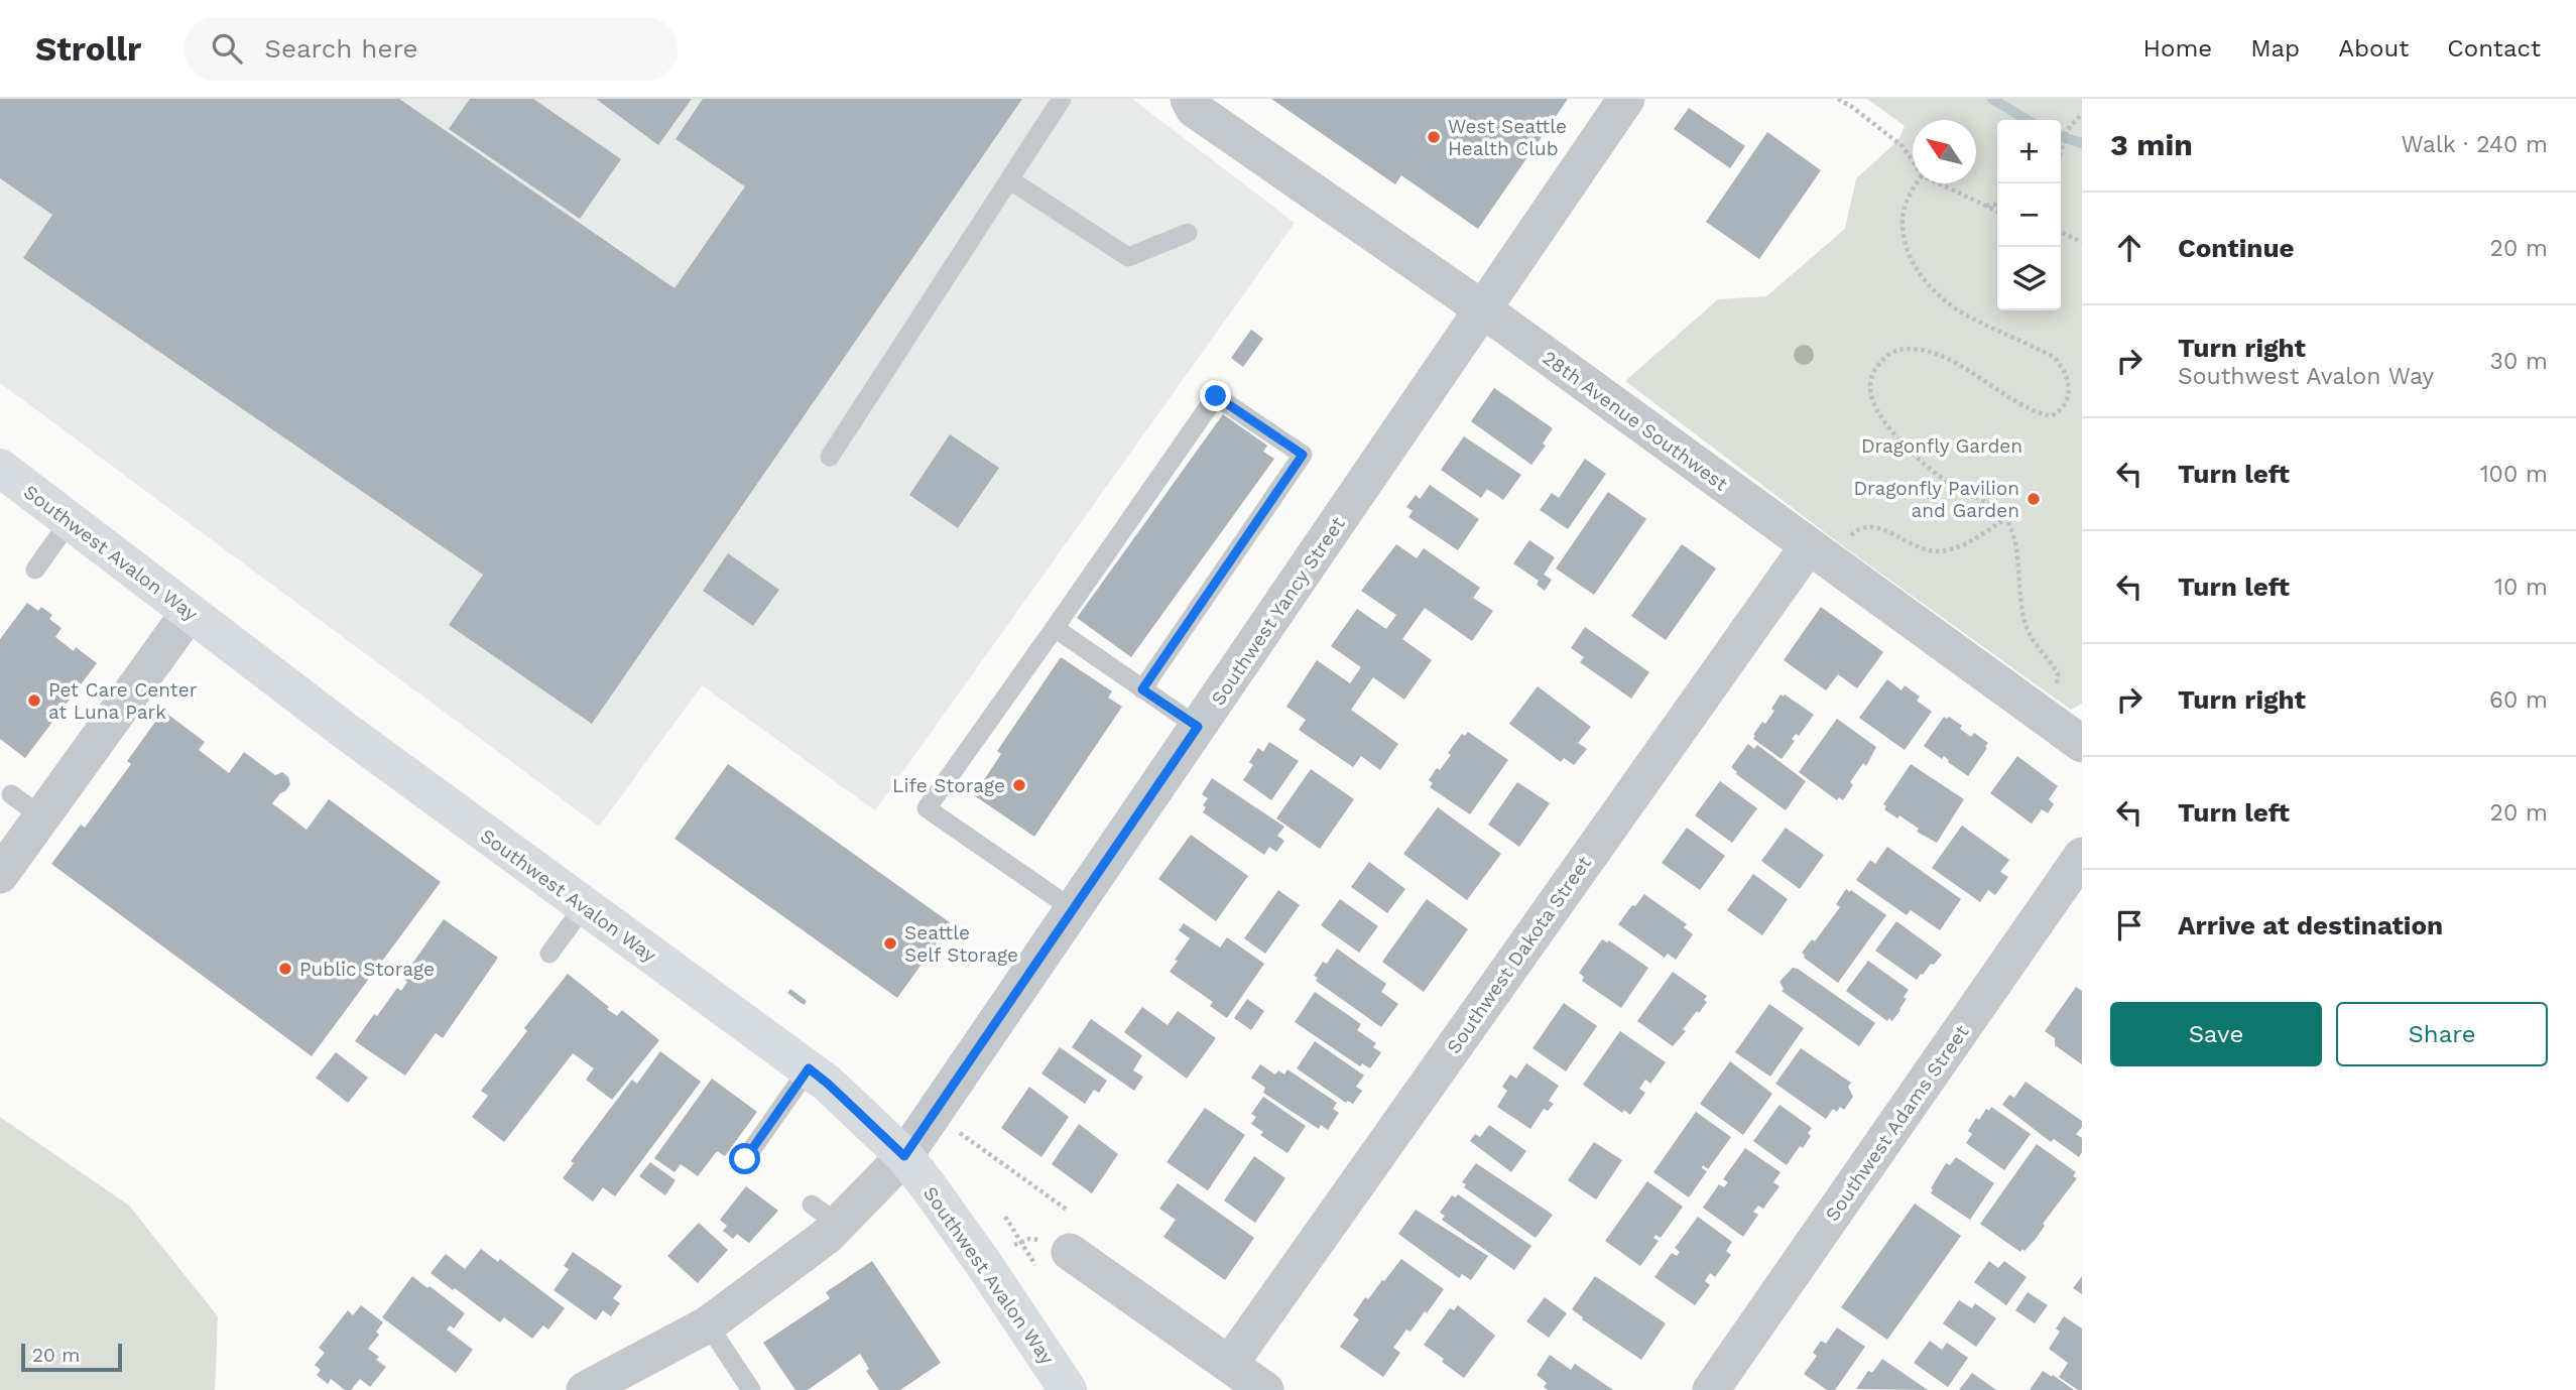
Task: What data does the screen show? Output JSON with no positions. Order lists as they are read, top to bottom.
{
  "streets": {
    "main road": ["Southwest Avalon Way"],
    "street": [
      "28th Avenue Southwest",
      "Southwest Yancy Street",
      "Southwest Dakota Street",
      "Southwest Adams Street"
    ]
  },
  "crossings": [
    ["28th Avenue Southwest", "Southwest Yancy Street"],
    ["28th Avenue Southwest", "Southwest Dakota Street"],
    ["Southwest Avalon Way", "Southwest Yancy Street"]
  ],
  "parks": ["Dragonfly Garden"],
  "places": [
    "West Seattle Health Club",
    "Dragonfly Pavilion and Garden",
    "Pet Care Center at Luna Park",
    "Life Storage",
    "Seattle Self Storage",
    "Public Storage"
  ],
  "scale_bar": "20 m",
  "north": "top left",
  "page": {
    "header": "Strollr",
    "search": "Search here",
    "nav": [
      "Home",
      "Map",
      "About",
      "Contact"
    ],
    "heading": ["3 min", "Walk · 240 m"],
    "map_buttons": ["+", "−"],
    "list": [
      ["Continue", "20 m"],
      ["Turn right", "Southwest Avalon Way", "30 m"],
      ["Turn left", "100 m"],
      ["Turn left", "10 m"],
      ["Turn right", "60 m"],
      ["Turn left", "20 m"],
      "Arrive at destination"
    ],
    "buttons": ["Save", "Share"],
    "scale": "20 m"
  }
}
